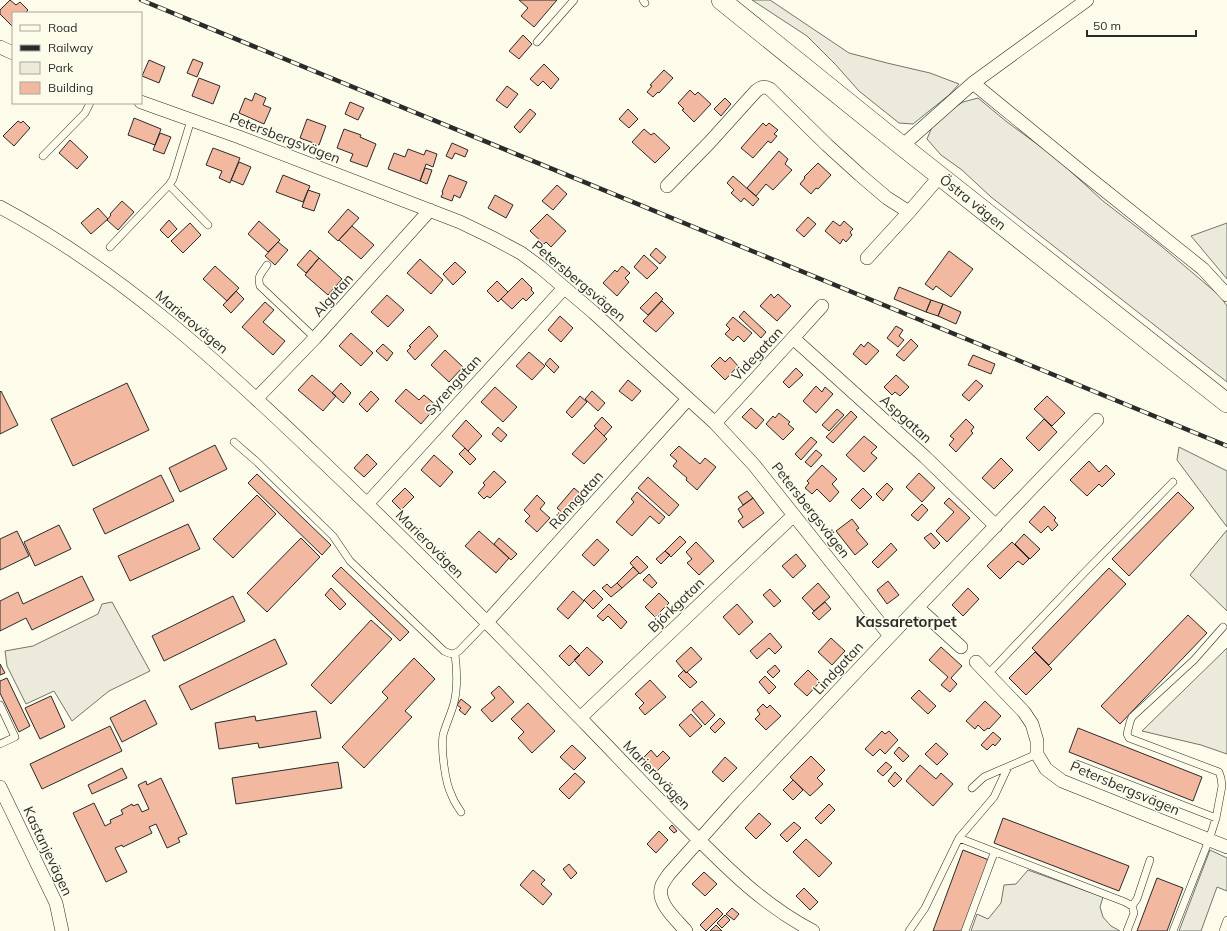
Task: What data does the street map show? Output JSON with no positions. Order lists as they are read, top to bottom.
{
  "streets": {
    "street": [
      "Petersbergsvägen",
      "Östra vägen",
      "Algatan",
      "Marierovägen",
      "Videgatan",
      "Syrengatan",
      "Aspgatan",
      "Rönngatan",
      "Björkgatan",
      "Lindgatan",
      "Kastanjevägen"
    ]
  },
  "crossings": [
    ["Petersbergsvägen", "Algatan"],
    ["Petersbergsvägen", "Videgatan"],
    ["Petersbergsvägen", "Syrengatan"],
    ["Petersbergsvägen", "Rönngatan"],
    ["Petersbergsvägen", "Björkgatan"],
    ["Petersbergsvägen", "Lindgatan"],
    ["Algatan", "Marierovägen"],
    ["Marierovägen", "Syrengatan"],
    ["Marierovägen", "Rönngatan"],
    ["Marierovägen", "Björkgatan"],
    ["Marierovägen", "Lindgatan"],
    ["Videgatan", "Aspgatan"],
    ["Aspgatan", "Lindgatan"]
  ],
  "districts": ["Kassaretorpet"],
  "legend": [
    "Road",
    "Railway",
    "Park",
    "Building"
  ],
  "scale_bar": "50 m"
}
